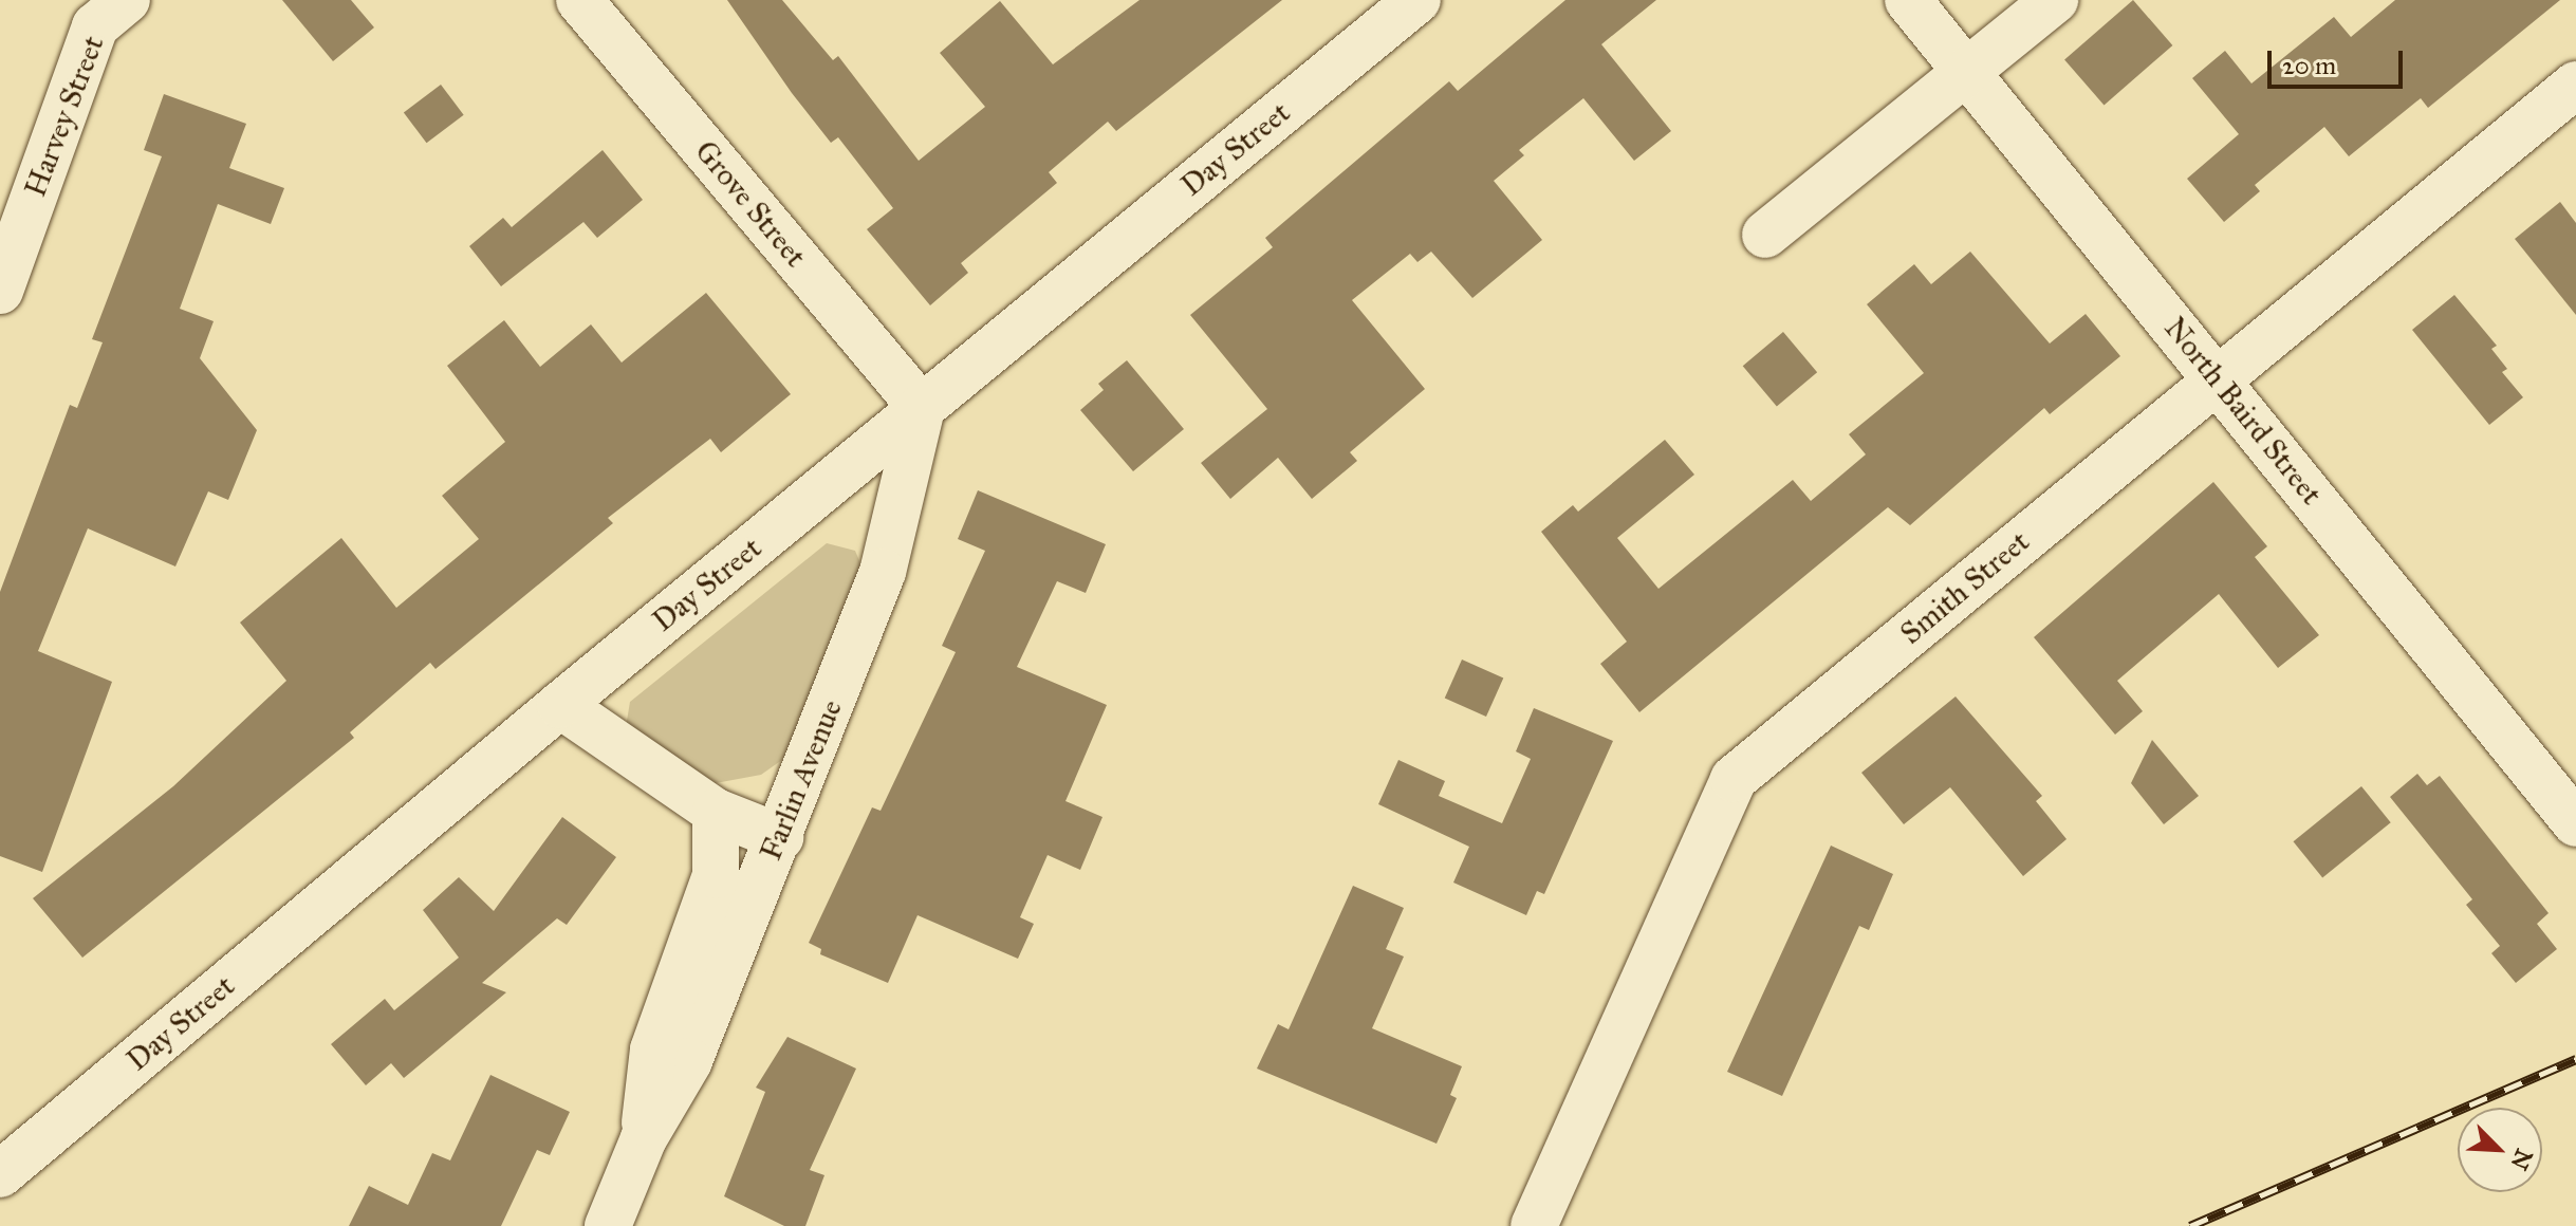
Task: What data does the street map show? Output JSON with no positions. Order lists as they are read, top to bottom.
{
  "streets": {
    "street": [
      "Harvey Street",
      "Day Street",
      "Grove Street",
      "North Baird Street",
      "Smith Street",
      "Farlin Avenue"
    ]
  },
  "crossings": [
    ["Day Street", "Grove Street"],
    ["Day Street", "Farlin Avenue"],
    ["Grove Street", "Farlin Avenue"],
    ["North Baird Street", "Smith Street"]
  ],
  "scale_bar": "20 m",
  "north": "bottom right"
}
